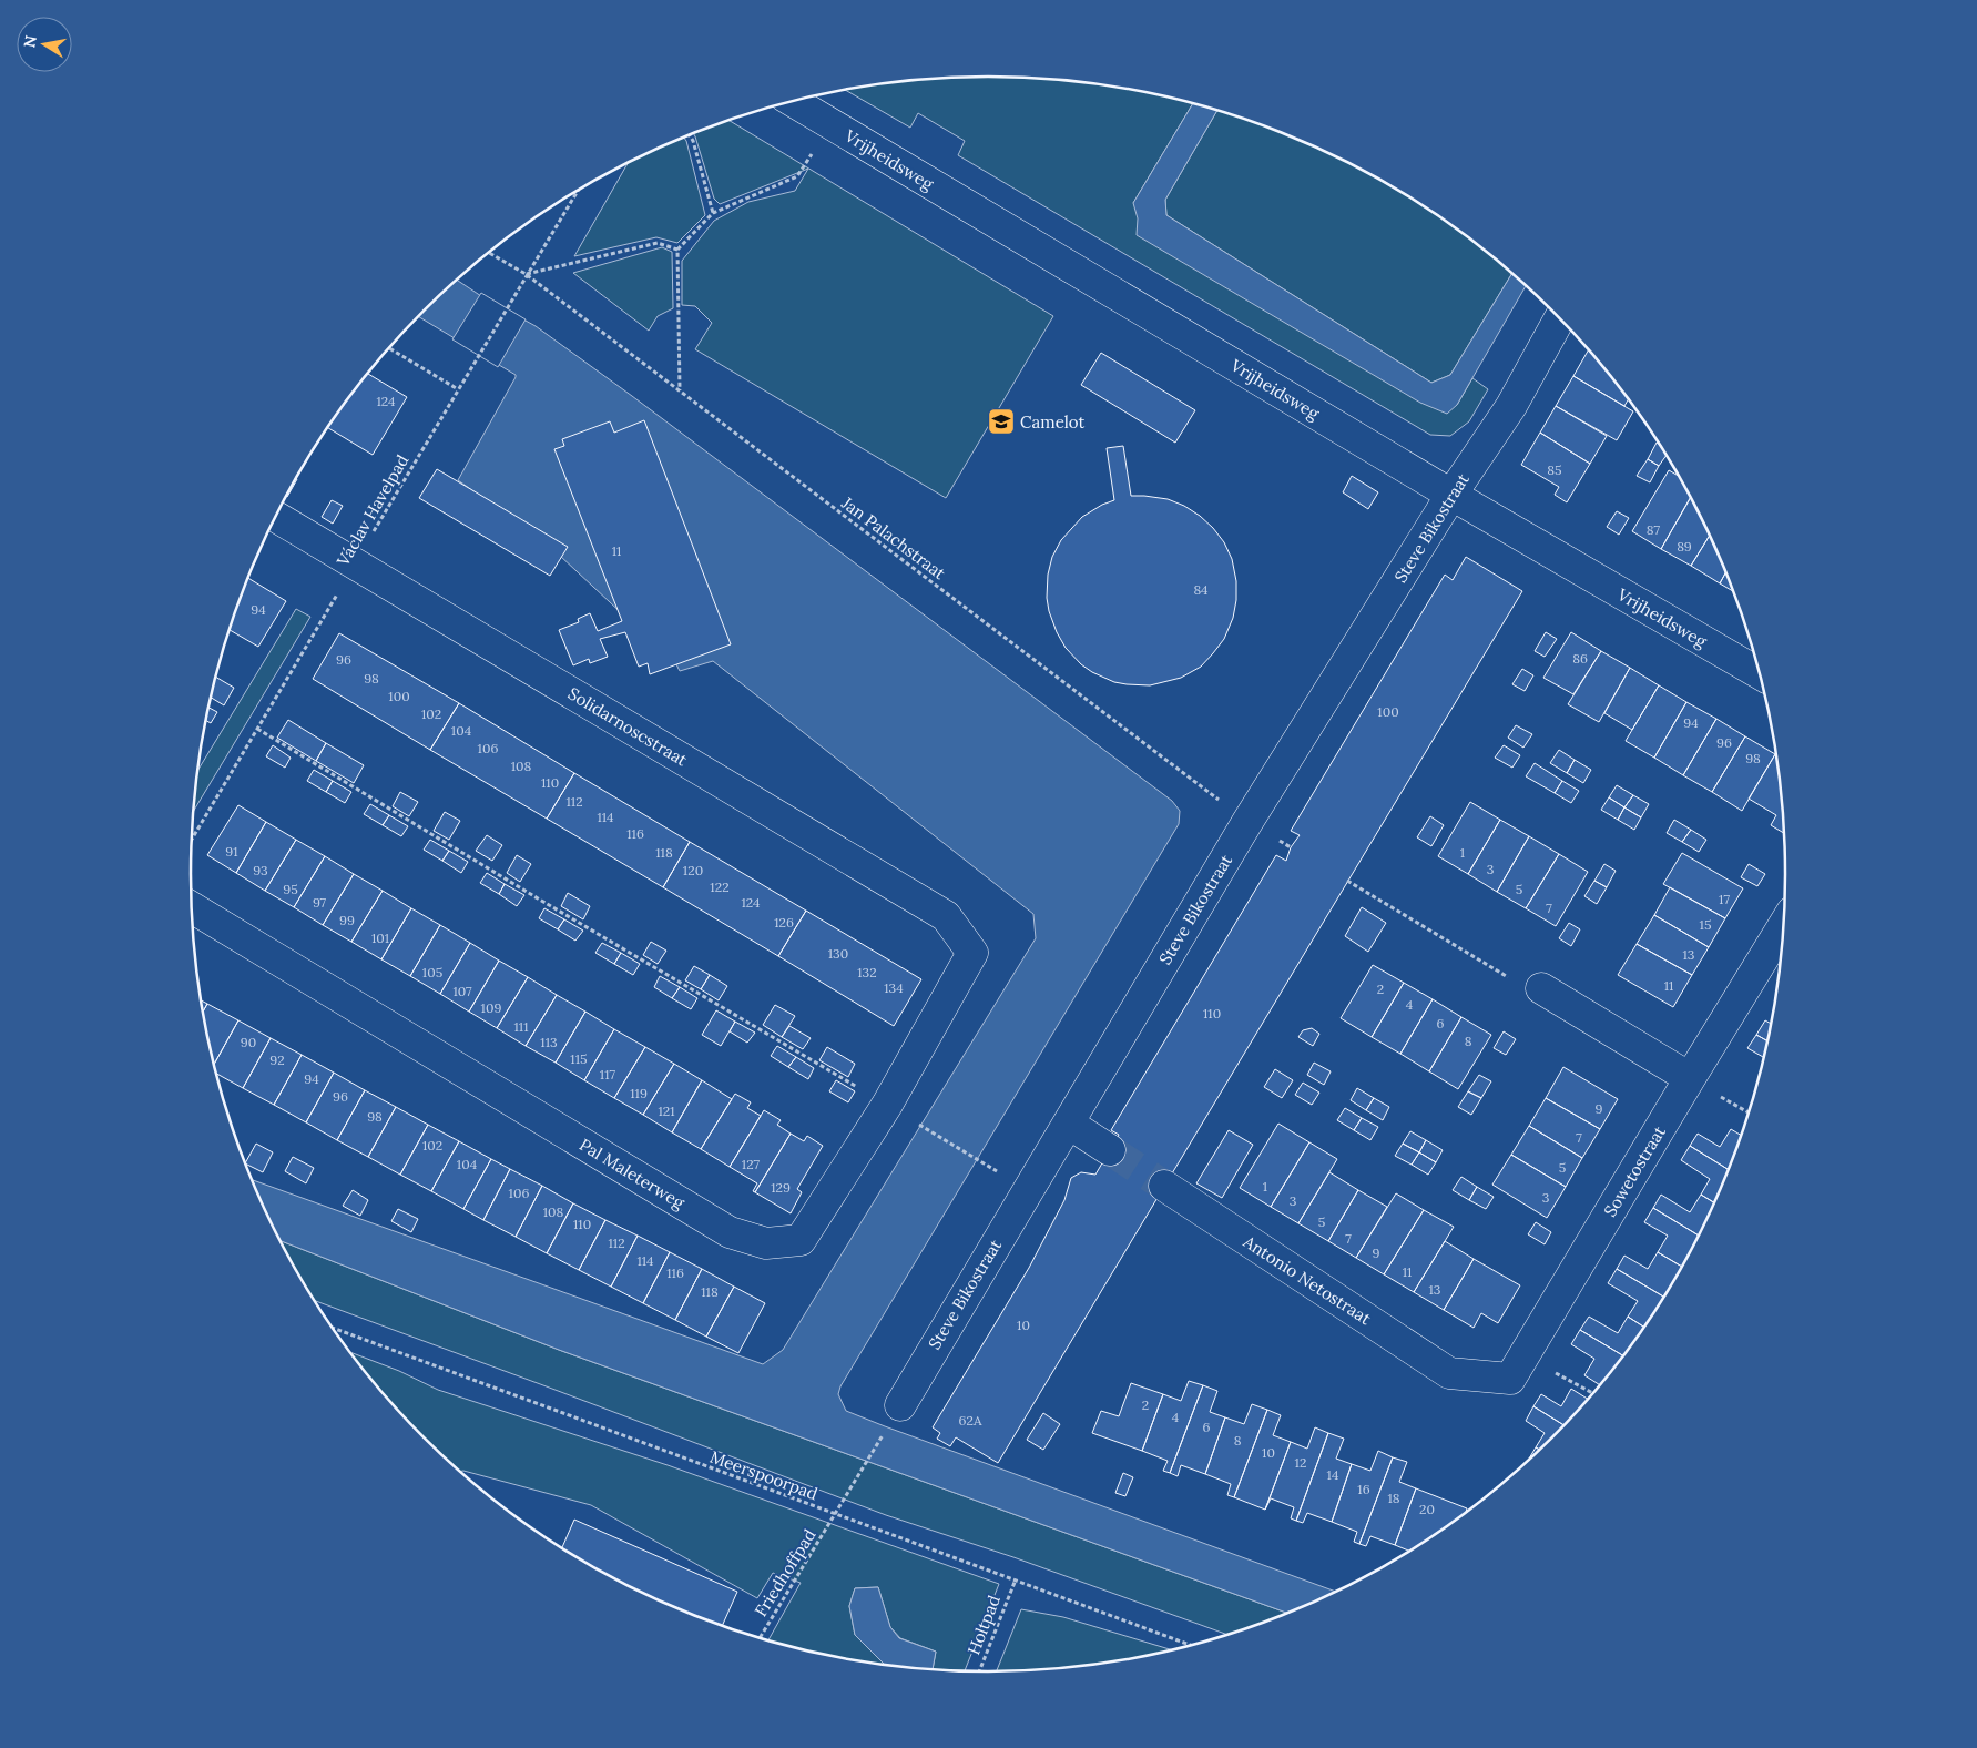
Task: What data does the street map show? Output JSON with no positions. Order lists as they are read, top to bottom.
{
  "streets": {
    "street": [
      "Vrijheidsweg",
      "Steve Bikostraat",
      "Solidarnoscstraat",
      "Sowetostraat",
      "Pal Maleterweg",
      "Antonio Netostraat"
    ],
    "path": [
      "Václav Havelpad",
      "Jan Palachstraat",
      "Meerspoorpad",
      "Friedhoffpad",
      "Holtpad"
    ]
  },
  "crossings": [
    ["Vrijheidsweg", "Steve Bikostraat"],
    ["Václav Havelpad", "Jan Palachstraat"],
    ["Václav Havelpad", "Solidarnoscstraat"],
    ["Steve Bikostraat", "Jan Palachstraat"],
    ["Solidarnoscstraat", "Pal Maleterweg"],
    ["Sowetostraat", "Antonio Netostraat"],
    ["Meerspoorpad", "Friedhoffpad"],
    ["Meerspoorpad", "Holtpad"]
  ],
  "places": {
    "school or university": ["Camelot"]
  },
  "house_numbers": [
    "124",
    "85",
    "87",
    "89",
    "11",
    "84",
    "94",
    "86",
    "96",
    "98",
    "100",
    "100",
    "102",
    "94",
    "104",
    "96",
    "106",
    "98",
    "108",
    "110",
    "112",
    "114",
    "116",
    "91",
    "118",
    "1",
    "3",
    "93",
    "120",
    "122",
    "95",
    "5",
    "17",
    "97",
    "124",
    "7",
    "99",
    "126",
    "15",
    "101",
    "130",
    "13",
    "105",
    "132",
    "11",
    "134",
    "2",
    "107",
    "4",
    "109",
    "110",
    "6",
    "111",
    "8",
    "90",
    "113",
    "115",
    "92",
    "117",
    "94",
    "119",
    "96",
    "9",
    "121",
    "98",
    "7",
    "102",
    "104",
    "127",
    "5",
    "1",
    "129",
    "106",
    "3",
    "3",
    "108",
    "5",
    "110",
    "7",
    "112",
    "9",
    "114",
    "11",
    "116",
    "13",
    "118",
    "10",
    "2",
    "4",
    "62A",
    "6",
    "8",
    "10",
    "12",
    "14",
    "16",
    "18",
    "20"
  ],
  "north": "left"
}
